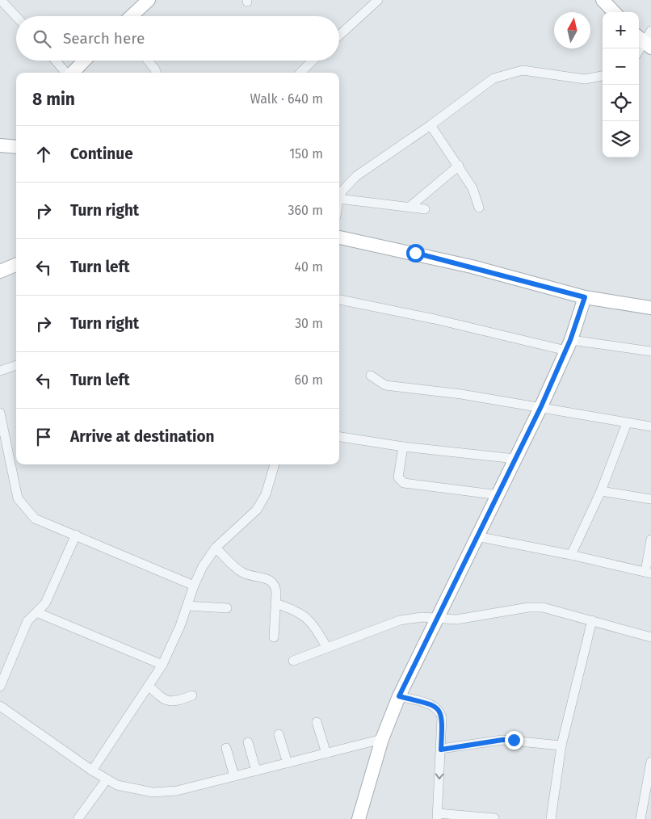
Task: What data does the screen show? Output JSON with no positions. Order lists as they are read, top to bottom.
{
  "north": "top",
  "page": {
    "map_buttons": ["+", "−"],
    "search": "Search here",
    "heading": ["8 min", "Walk · 640 m"],
    "list": [
      ["Continue", "150 m"],
      ["Turn right", "360 m"],
      ["Turn left", "40 m"],
      ["Turn right", "30 m"],
      ["Turn left", "60 m"],
      "Arrive at destination"
    ]
  }
}
